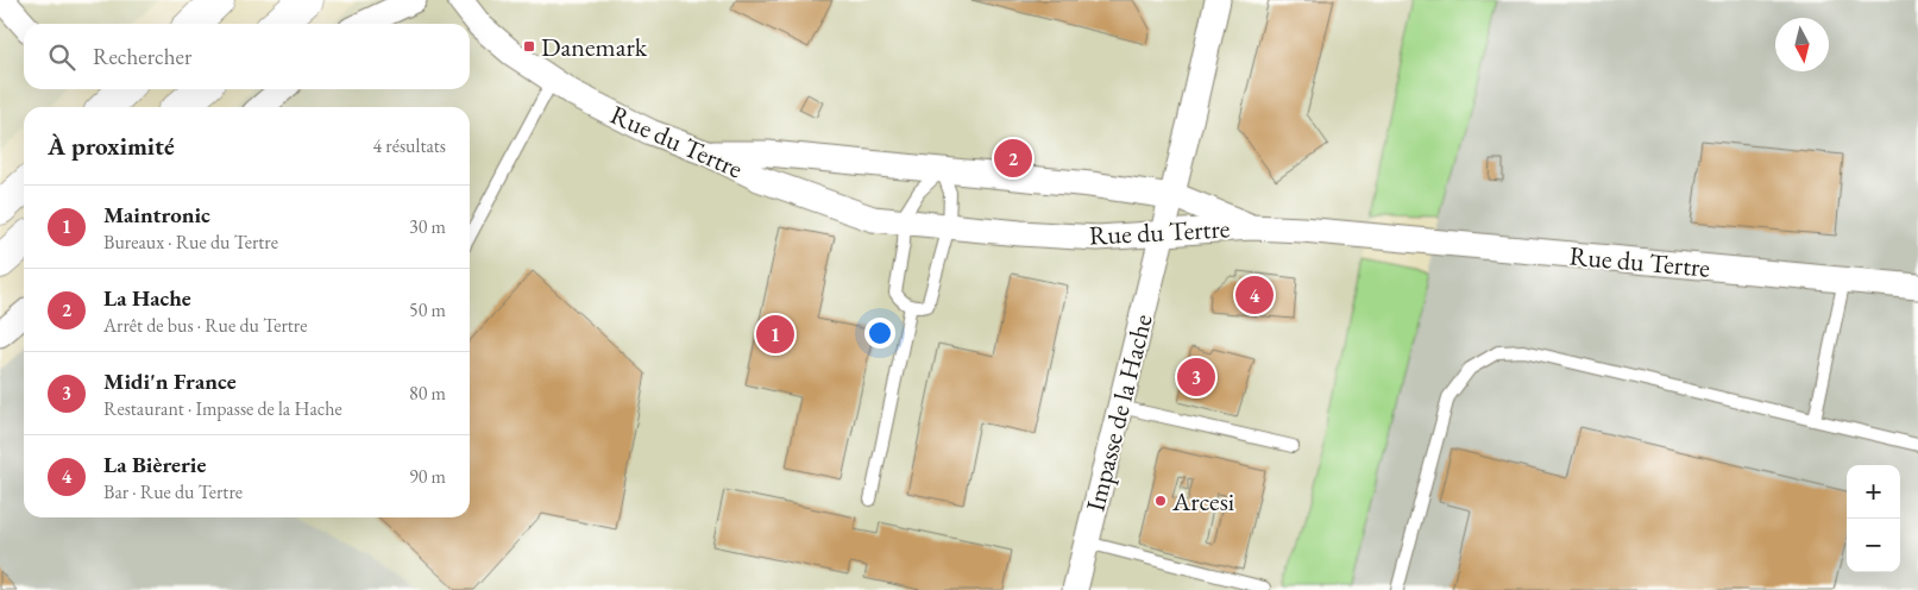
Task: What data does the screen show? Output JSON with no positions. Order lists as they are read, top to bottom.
{
  "streets": {
    "street": ["Rue du Tertre", "Impasse de la Hache"]
  },
  "crossings": [
    ["Rue du Tertre", "Impasse de la Hache"]
  ],
  "places": {
    "transit": ["Danemark"],
    "other": ["Arcesi"]
  },
  "north": "bottom",
  "page": {
    "search": "Rechercher",
    "heading": ["À proximité", "4 résultats"],
    "pins": [
      "2",
      "4",
      "1",
      "3"
    ],
    "list": [
      {
        "mark": "1",
        "name": "Maintronic",
        "note": "Bureaux · Rue du Tertre",
        "value": "30 m"
      },
      {
        "mark": "2",
        "name": "La Hache",
        "note": "Arrêt de bus · Rue du Tertre",
        "value": "50 m"
      },
      {
        "mark": "3",
        "name": "Midi'n France",
        "note": "Restaurant · Impasse de la Hache",
        "value": "80 m"
      },
      {
        "mark": "4",
        "name": "La Bièrerie",
        "note": "Bar · Rue du Tertre",
        "value": "90 m"
      }
    ],
    "map_buttons": ["+", "−"]
  }
}
